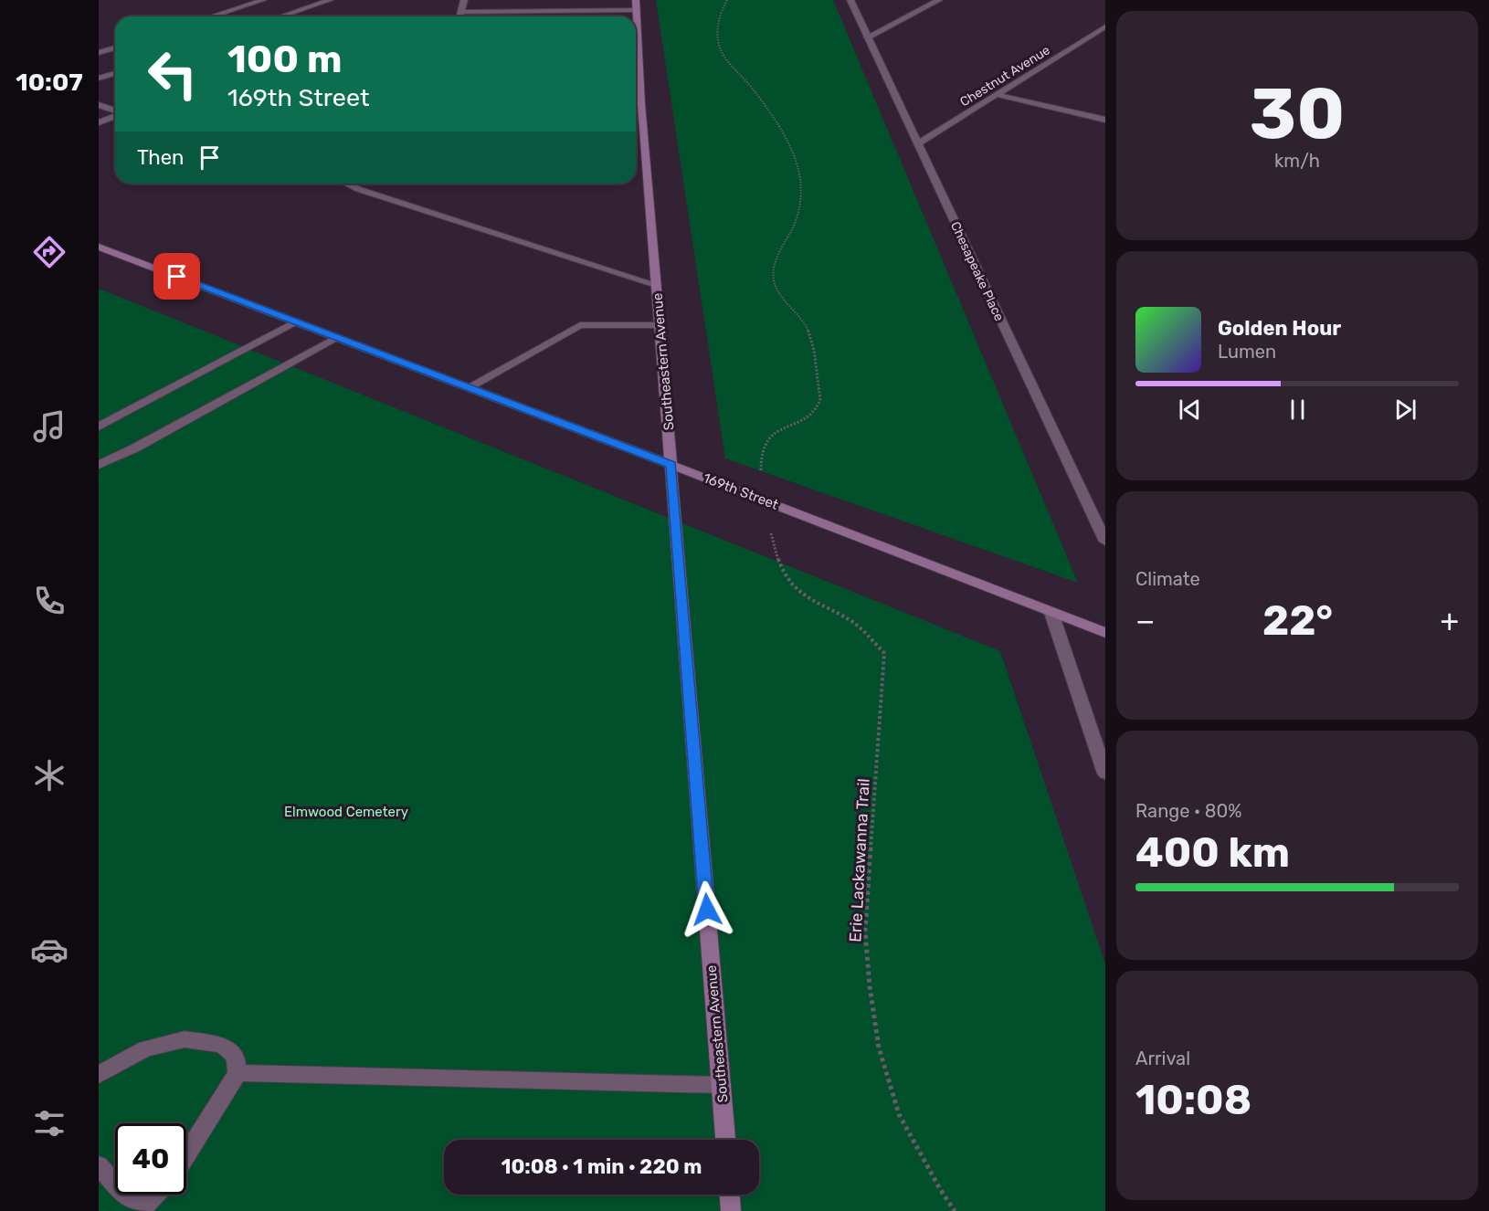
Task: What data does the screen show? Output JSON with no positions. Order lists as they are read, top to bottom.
{
  "streets": {
    "street": [
      "Chestnut Avenue",
      "Chesapeake Place",
      "Southeastern Avenue",
      "169th Street"
    ],
    "path": ["Erie Lackawanna Trail"]
  },
  "crossings": [
    ["Chestnut Avenue", "Chesapeake Place"],
    ["Southeastern Avenue", "169th Street"]
  ],
  "parks": ["Elmwood Cemetery"],
  "page": {
    "tabs": "10:07",
    "tile": [
      ["30", "km/h"],
      "Climate",
      ["Range · 80%", "400 km"],
      ["Arrival", "10:08"]
    ],
    "turn": ["100 m", "169th Street"],
    "then": "Then",
    "song": ["Golden Hour", "Lumen"],
    "heat": ["−", "22°", "+"],
    "limit": "40",
    "trip": "10:08 · 1 min · 220 m"
  }
}
